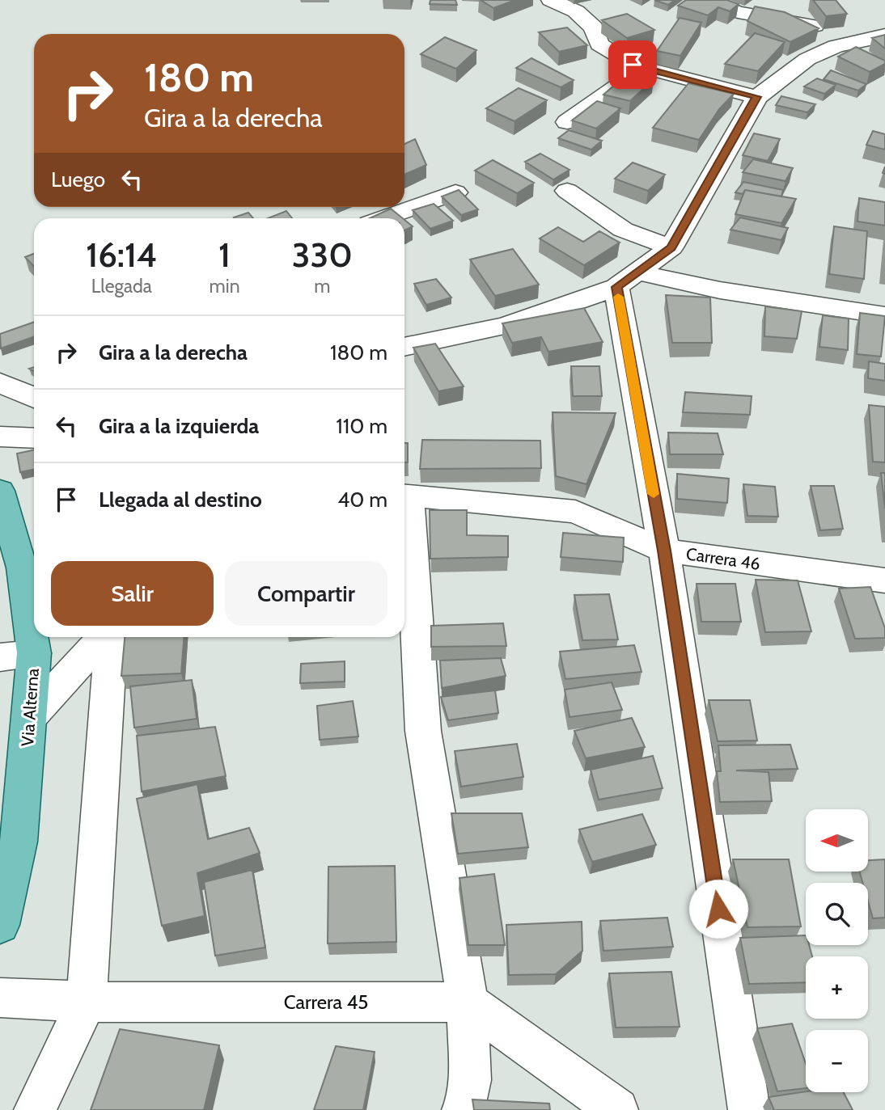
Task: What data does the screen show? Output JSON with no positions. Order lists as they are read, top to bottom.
{
  "streets": {
    "main road": ["Via Alterna"],
    "street": ["Carrera 46", "Carrera 45"]
  },
  "north": "left",
  "page": {
    "turn": ["180 m", "Gira a la derecha"],
    "then": "Luego",
    "eta": [
      "16:14",
      "Llegada",
      "1",
      "min",
      "330",
      "m"
    ],
    "list": [
      {
        "name": "Gira a la derecha",
        "value": "180 m"
      },
      {
        "name": "Gira a la izquierda",
        "value": "110 m"
      },
      {
        "name": "Llegada al destino",
        "value": "40 m"
      }
    ],
    "buttons": ["Salir", "Compartir"],
    "map_buttons": ["+", "−"]
  }
}
